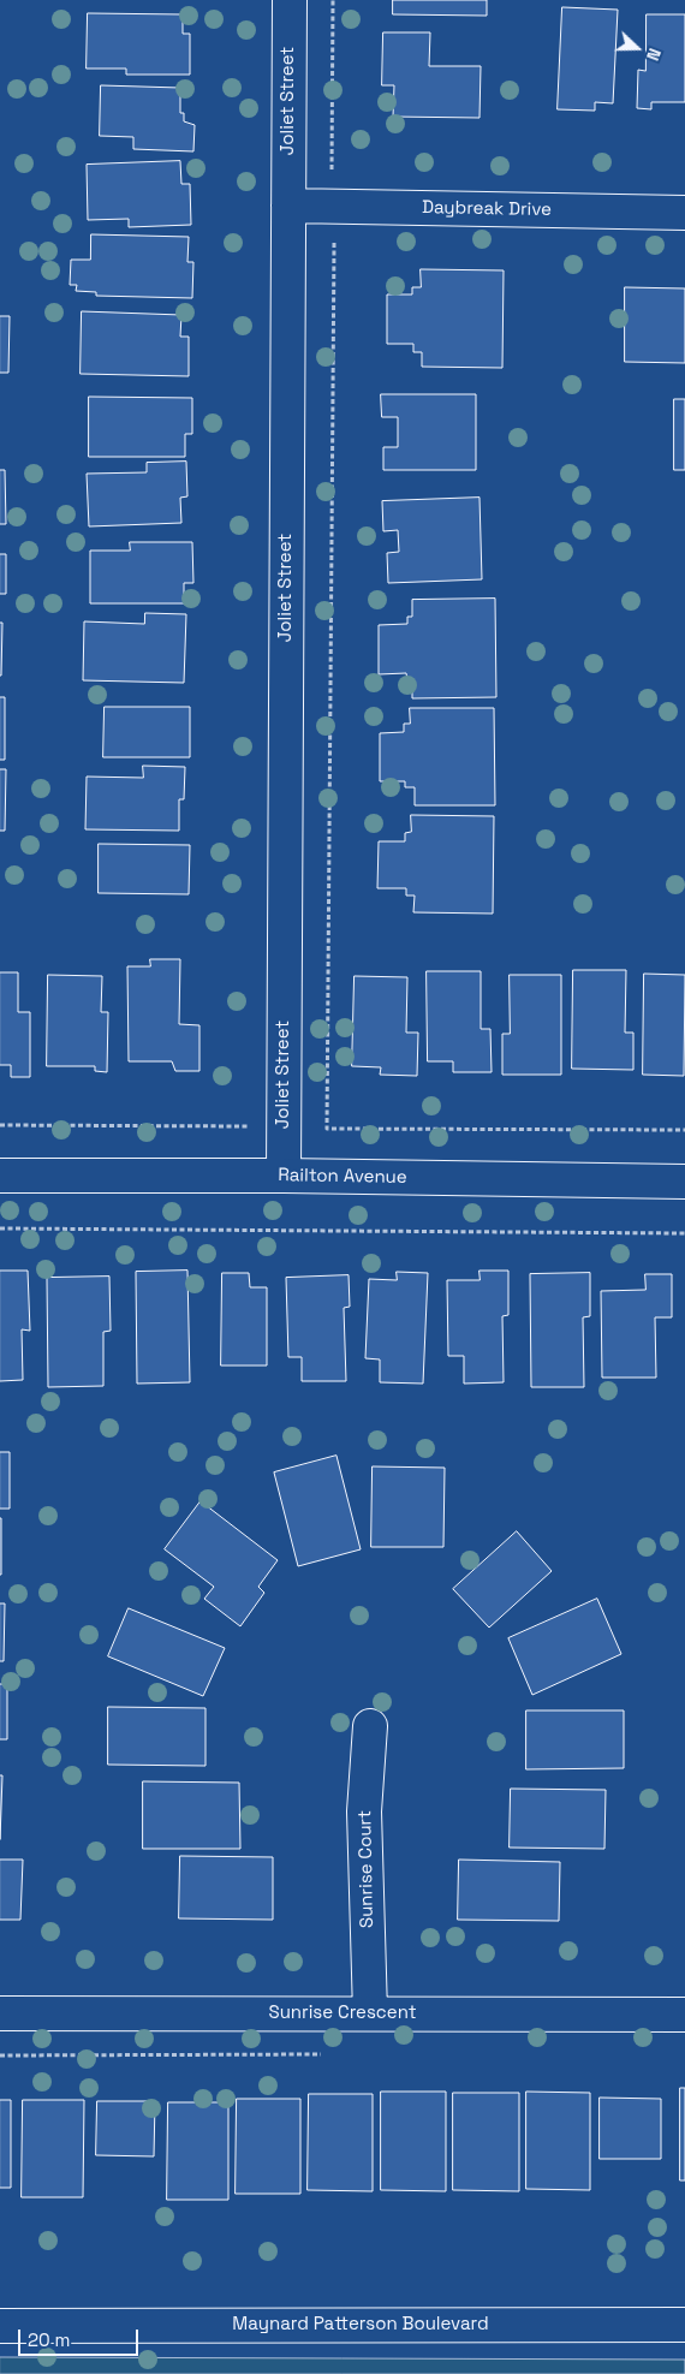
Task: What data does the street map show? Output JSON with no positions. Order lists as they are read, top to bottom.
{
  "streets": {
    "street": [
      "Joliet Street",
      "Daybreak Drive",
      "Railton Avenue",
      "Sunrise Court",
      "Sunrise Crescent",
      "Maynard Patterson Boulevard"
    ]
  },
  "crossings": [
    ["Joliet Street", "Daybreak Drive"],
    ["Joliet Street", "Railton Avenue"],
    ["Sunrise Court", "Sunrise Crescent"]
  ],
  "scale_bar": "20 m",
  "north": "right"
}
